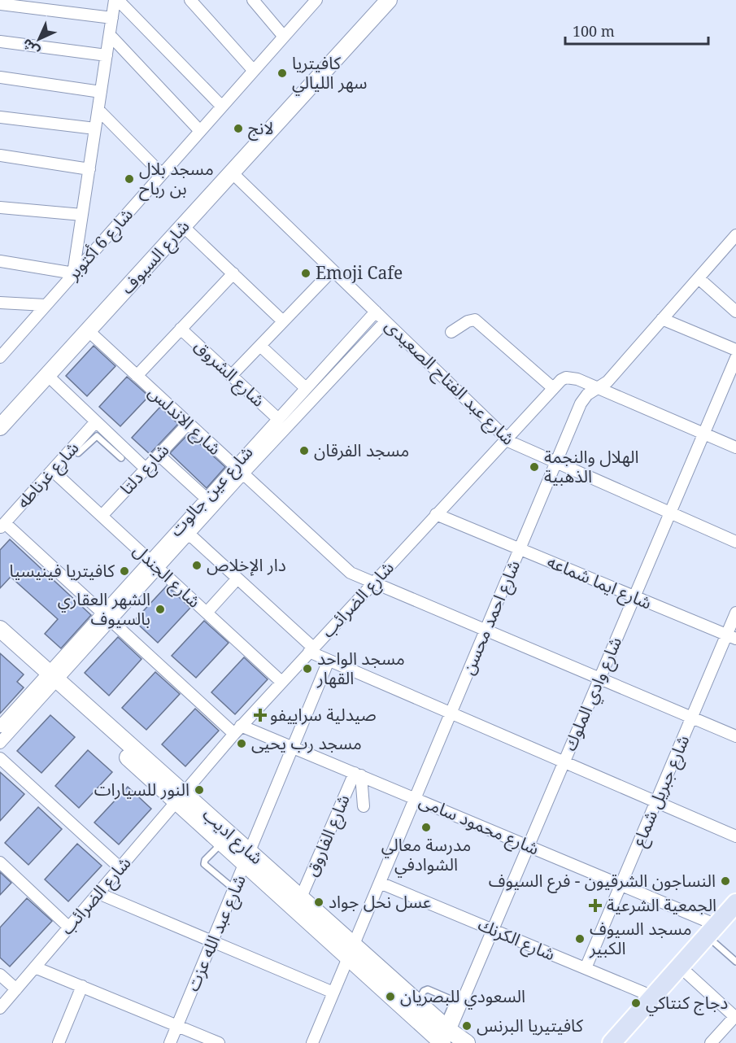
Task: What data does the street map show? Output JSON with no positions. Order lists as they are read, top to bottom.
{
  "streets": {
    "main road": ["شارع السيوف", "شارع اديب"],
    "street": [
      "شارع 6 أكتوبر",
      "شارع الشروق",
      "شارع عبد الفتاح الصعيدى",
      "شارع الاندلس",
      "شارع دلتا",
      "شارع غرناطه",
      "شارع عين جالوت",
      "شارع الجندل",
      "شارع ايما شماعه",
      "شارع الضرائب",
      "شارع احمد محسن",
      "شارع وادي الملوك",
      "شارع جبريل شماع",
      "شارع محمود سامى",
      "شارع الفاروق",
      "شارع عبد الله عزت",
      "شارع الكرنك"
    ]
  },
  "crossings": [
    ["شارع السيوف", "شارع عبد الفتاح الصعيدى"],
    ["شارع السيوف", "شارع الاندلس"],
    ["شارع الشروق", "شارع عين جالوت"],
    ["شارع عبد الفتاح الصعيدى", "شارع عين جالوت"],
    ["شارع عبد الفتاح الصعيدى", "شارع الضرائب"],
    ["شارع عبد الفتاح الصعيدى", "شارع احمد محسن"],
    ["شارع عبد الفتاح الصعيدى", "شارع وادي الملوك"],
    ["شارع الاندلس", "شارع دلتا"],
    ["شارع الاندلس", "شارع عين جالوت"],
    ["شارع الاندلس", "شارع الضرائب"],
    ["شارع الاندلس", "شارع احمد محسن"],
    ["شارع الاندلس", "شارع وادي الملوك"],
    ["شارع الاندلس", "شارع جبريل شماع"],
    ["شارع دلتا", "شارع الجندل"],
    ["شارع غرناطه", "شارع الجندل"],
    ["شارع عين جالوت", "شارع الجندل"],
    ["شارع عين جالوت", "شارع اديب"],
    ["شارع الجندل", "شارع الضرائب"],
    ["شارع ايما شماعه", "شارع الضرائب"],
    ["شارع ايما شماعه", "شارع احمد محسن"],
    ["شارع ايما شماعه", "شارع وادي الملوك"],
    ["شارع ايما شماعه", "شارع جبريل شماع"],
    ["شارع الضرائب", "شارع احمد محسن"],
    ["شارع الضرائب", "شارع محمود سامى"],
    ["شارع الضرائب", "شارع اديب"],
    ["شارع احمد محسن", "شارع محمود سامى"],
    ["شارع احمد محسن", "شارع اديب"],
    ["شارع احمد محسن", "شارع الكرنك"],
    ["شارع وادي الملوك", "شارع محمود سامى"],
    ["شارع وادي الملوك", "شارع اديب"],
    ["شارع وادي الملوك", "شارع الكرنك"],
    ["شارع جبريل شماع", "شارع محمود سامى"],
    ["شارع جبريل شماع", "شارع الكرنك"],
    ["شارع محمود سامى", "شارع الفاروق"],
    ["شارع محمود سامى", "شارع عبد الله عزت"],
    ["شارع الفاروق", "شارع اديب"],
    ["شارع اديب", "شارع عبد الله عزت"]
  ],
  "places": {
    "other": [
      "كافيتريا سهر الليالي",
      "لانج",
      "مسجد بلال بن رباح",
      "Emoji Cafe",
      "مسجد الفرقان",
      "الهلال والنجمة الذهبية",
      "دار الإخلاص",
      "كافيتريا فينيسيا",
      "الشهر العقاري بالسيوف",
      "مسجد الواحد القهار",
      "مسجد رب يحيى",
      "النور للسيارات",
      "مدرسة معالي الشوادفي",
      "النساجون الشرقيون - فرع السيوف",
      "عسل نحل جواد",
      "مسجد السيوف الكبير",
      "السعودي للبصريان",
      "دجاج كنتاكي",
      "كافيتيريا البرنس"
    ],
    "health": ["صيدلية سراييفو", "الجمعية الشرعية"]
  },
  "scale_bar": "100 m",
  "north": "bottom left"
}
